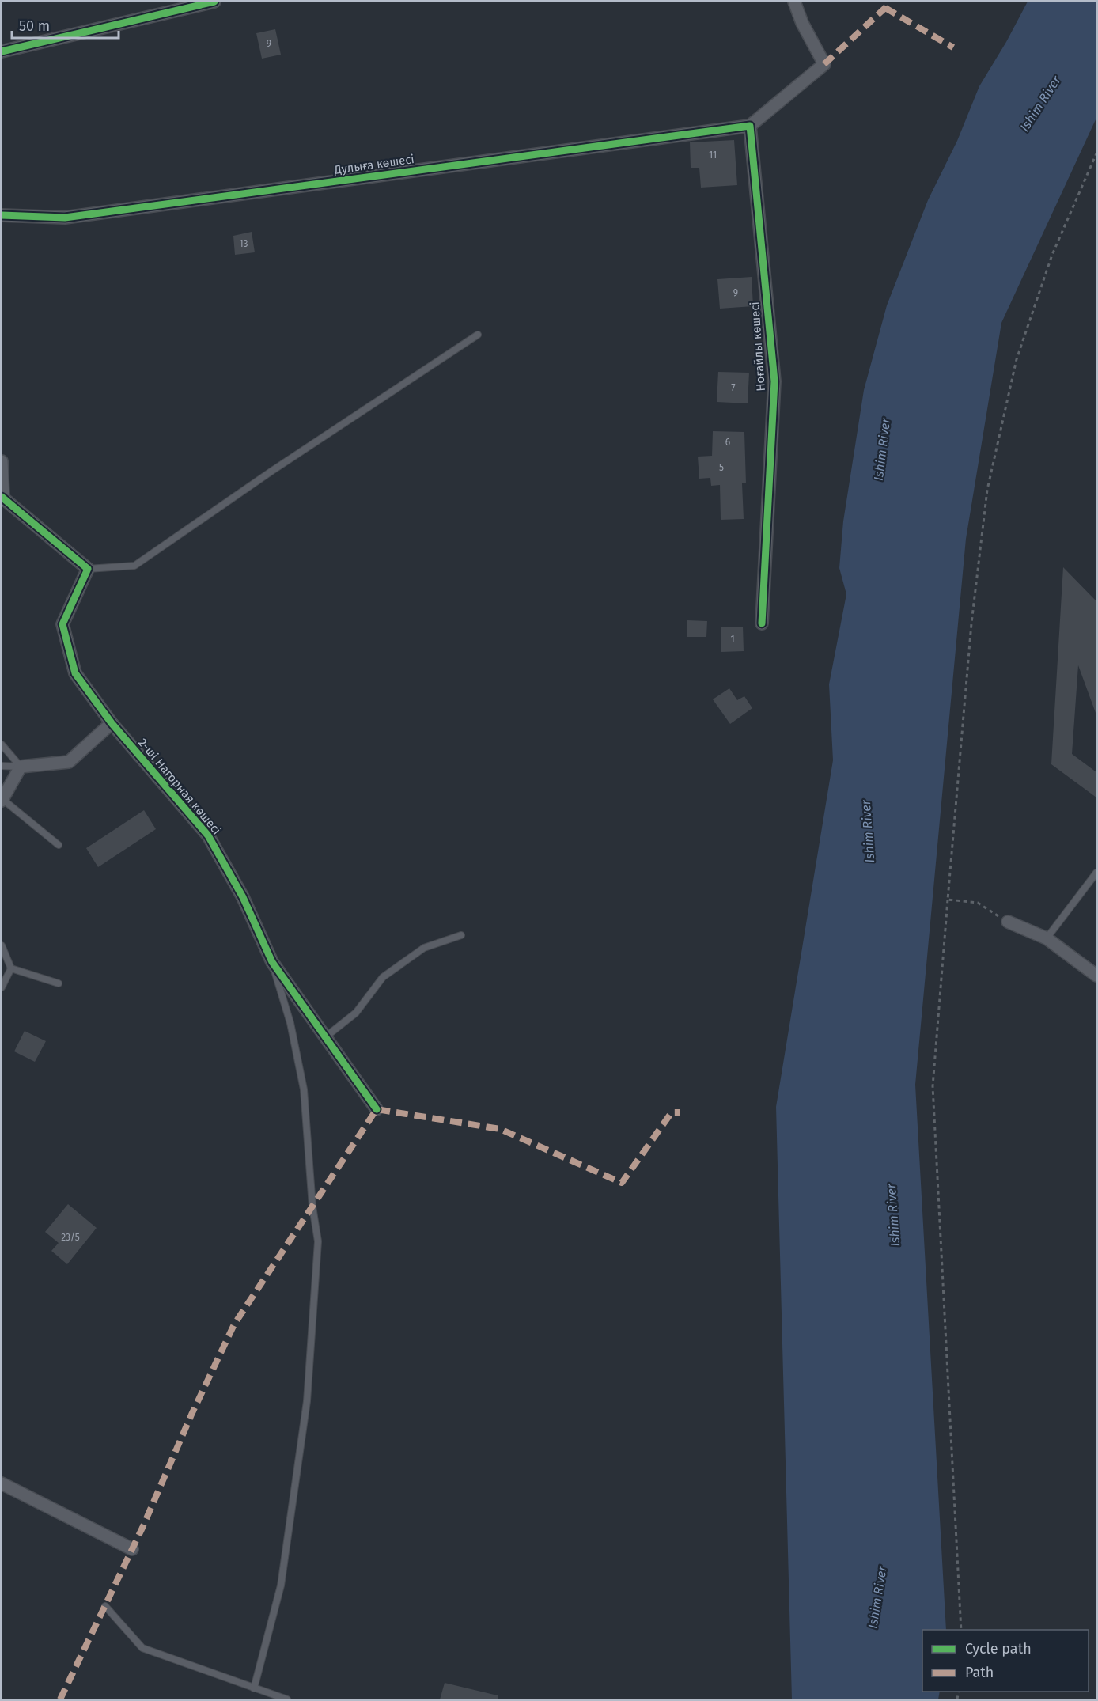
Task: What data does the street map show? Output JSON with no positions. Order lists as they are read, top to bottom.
{
  "streets": {
    "street": ["Дулыға көшесі", "Ноғайлы көшесі", "2-ші Нагорная көшесі"]
  },
  "crossings": [
    ["Дулыға көшесі", "Ноғайлы көшесі"]
  ],
  "water": ["Ishim River"],
  "house_numbers": [
    "9",
    "11",
    "13",
    "9",
    "7",
    "6",
    "5",
    "1",
    "23/5"
  ],
  "legend": ["Cycle path", "Path"],
  "scale_bar": "50 m"
}
